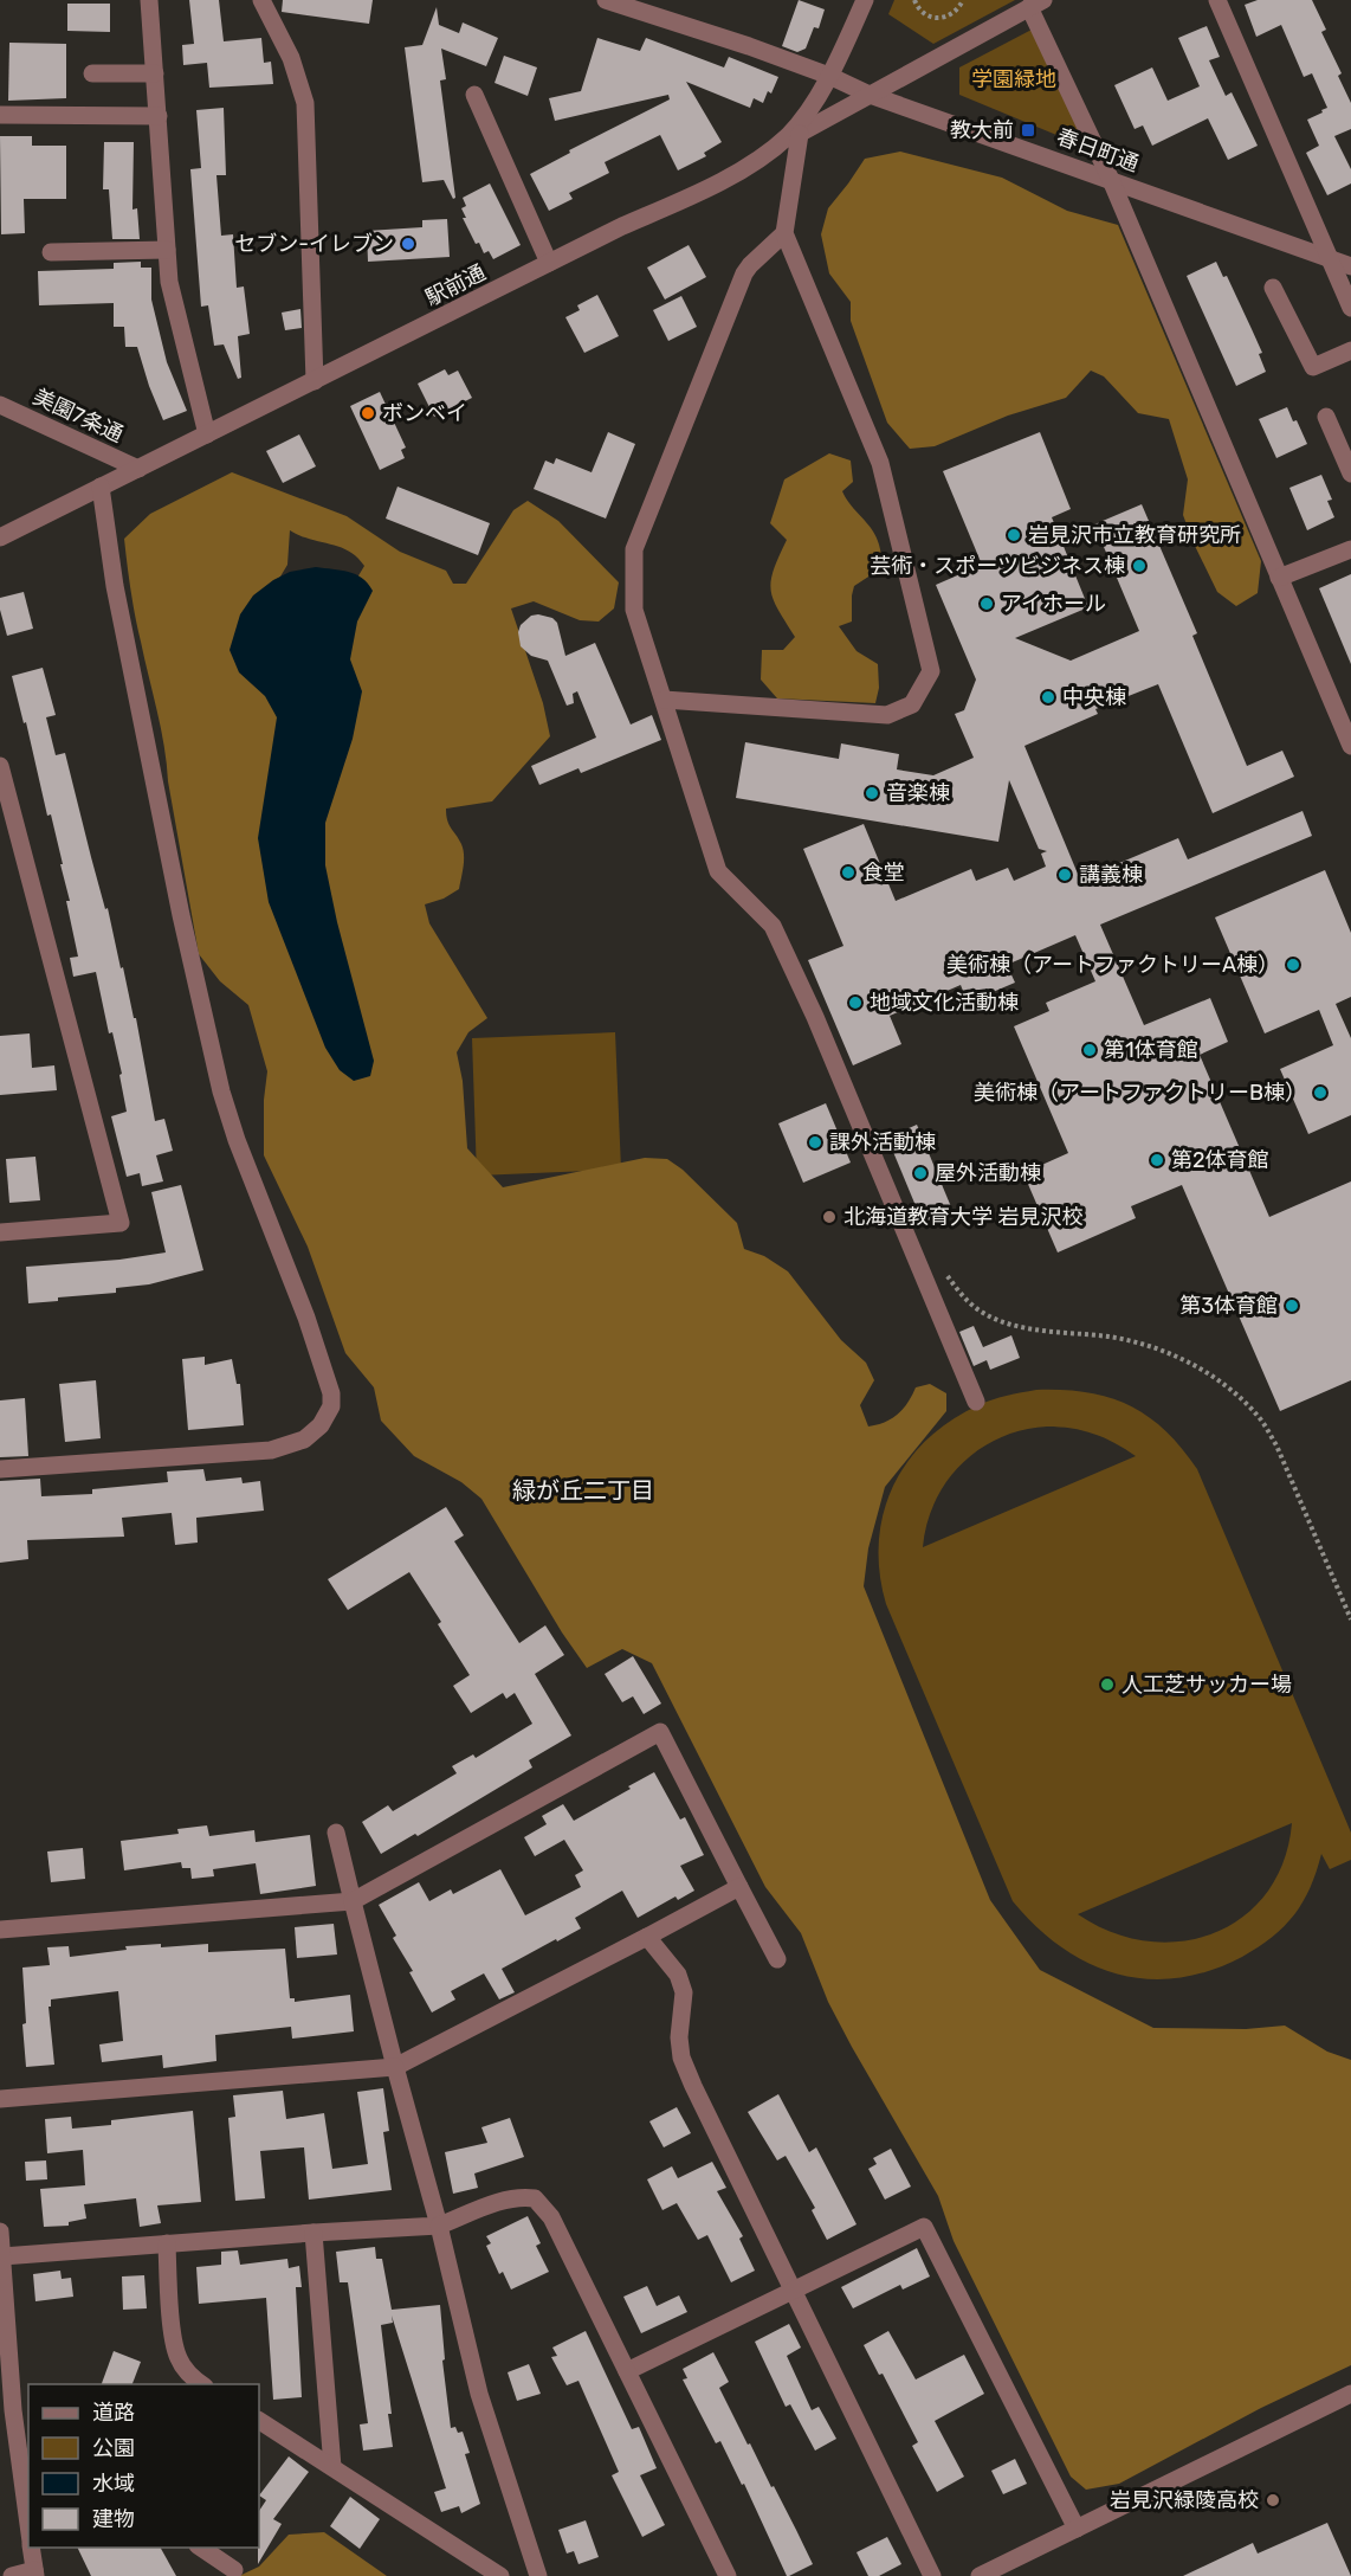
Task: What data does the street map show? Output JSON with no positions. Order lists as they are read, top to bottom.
{
  "streets": {
    "street": ["春日町通", "駅前通", "美園7条通"]
  },
  "crossings": [
    ["春日町通", "駅前通"],
    ["駅前通", "美園7条通"]
  ],
  "districts": ["緑が丘二丁目"],
  "parks": ["学園緑地"],
  "places": {
    "transit": ["教大前"],
    "other": [
      "セブン-イレブン",
      "ボンベイ",
      "岩見沢市立教育研究所",
      "芸術・スポーツビジネス棟",
      "アイホール",
      "中央棟",
      "音楽棟",
      "食堂",
      "講義棟",
      "美術棟（アートファクトリーA棟）",
      "地域文化活動棟",
      "第1体育館",
      "美術棟（アートファクトリーB棟）",
      "課外活動棟",
      "第2体育館",
      "屋外活動棟",
      "北海道教育大学 岩見沢校",
      "第3体育館",
      "人工芝サッカー場",
      "岩見沢緑陵高校"
    ]
  },
  "legend": [
    "道路",
    "公園",
    "水域",
    "建物"
  ]
}
